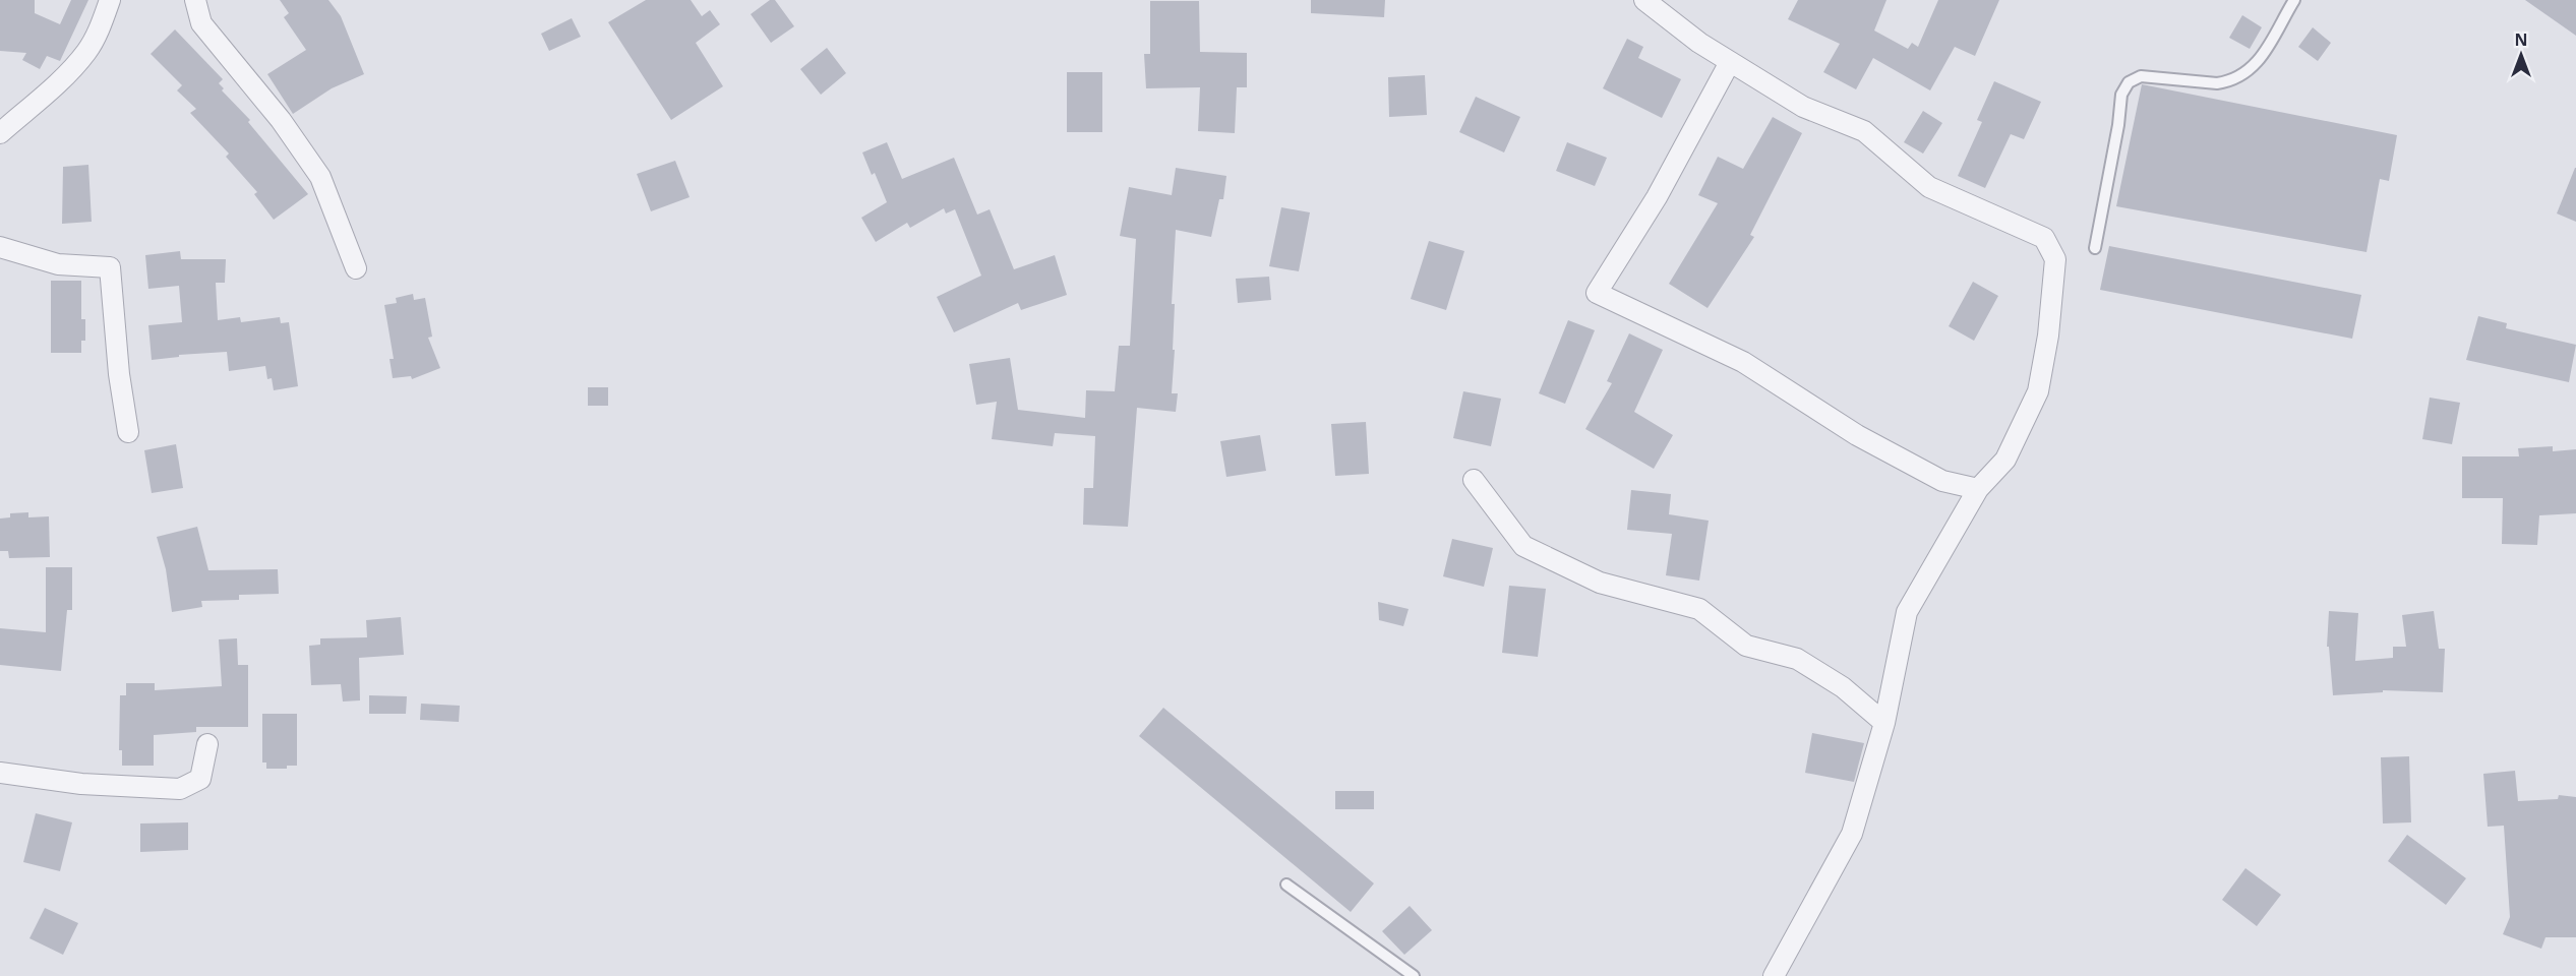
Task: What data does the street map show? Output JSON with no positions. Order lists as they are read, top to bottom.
{
  "north": "top"
}
